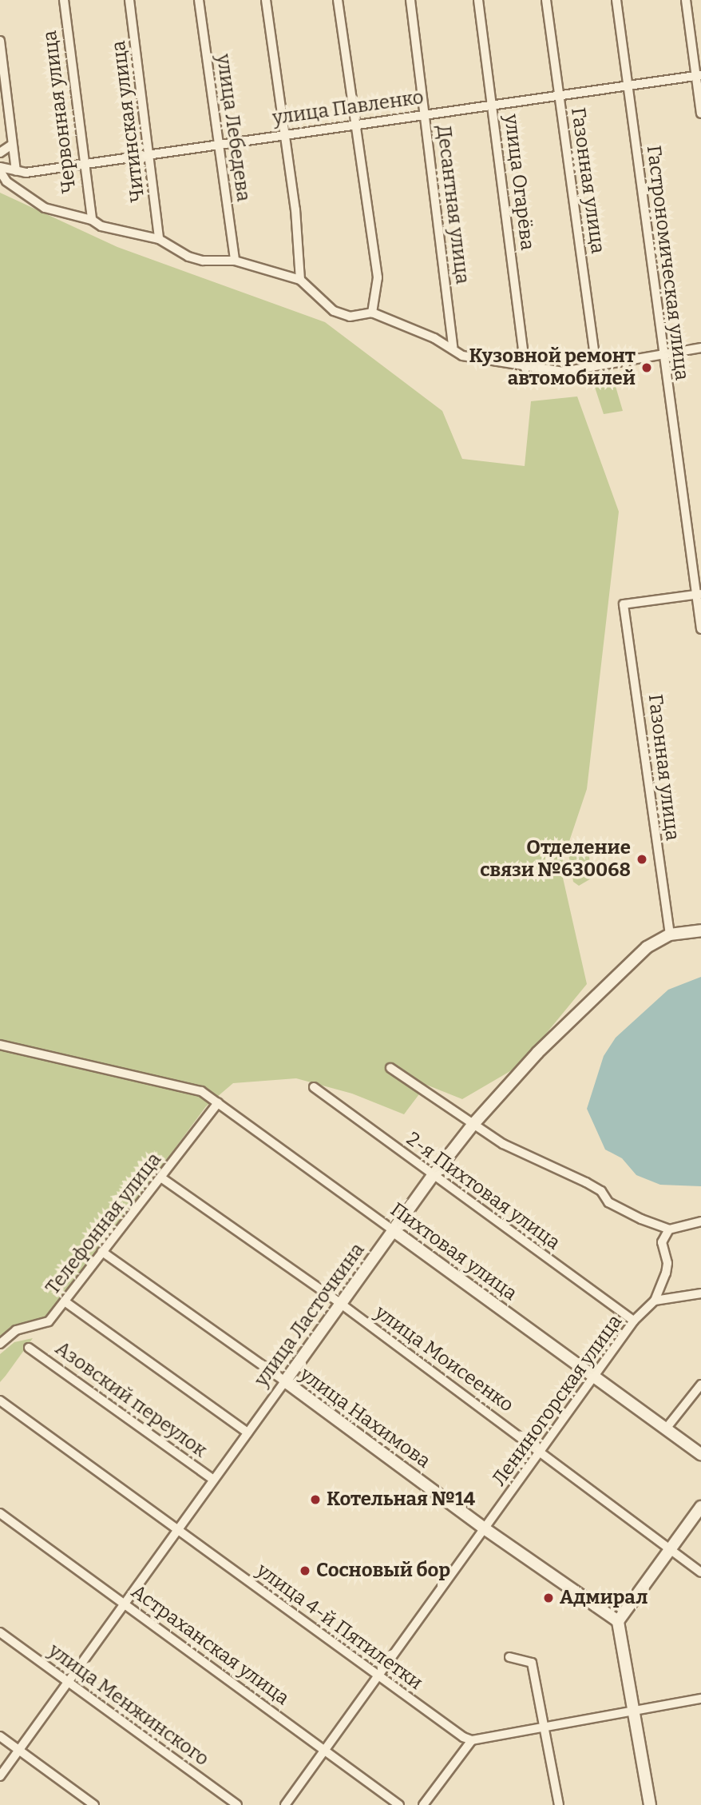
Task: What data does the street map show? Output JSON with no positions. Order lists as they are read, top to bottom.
{
  "streets": {
    "street": [
      "улица Павленко",
      "Червонная улица",
      "Читинская улица",
      "улица Лебедева",
      "Газонная улица",
      "улица Огарёва",
      "Десантная улица",
      "Гастрономическая улица",
      "2-я Пихтовая улица",
      "Телефонная улица",
      "Пихтовая улица",
      "улица Ласточкина",
      "улица Моисеенко",
      "Азовский переулок",
      "Лениногорская улица",
      "улица Нахимова",
      "улица 4-й Пятилетки",
      "Астраханская улица",
      "улица Менжинского"
    ]
  },
  "crossings": [
    ["улица Павленко", "Червонная улица"],
    ["улица Павленко", "Читинская улица"],
    ["улица Павленко", "улица Лебедева"],
    ["улица Павленко", "Газонная улица"],
    ["улица Павленко", "улица Огарёва"],
    ["улица Павленко", "Десантная улица"],
    ["улица Павленко", "Гастрономическая улица"],
    ["Газонная улица", "Гастрономическая улица"],
    ["Газонная улица", "улица Ласточкина"],
    ["2-я Пихтовая улица", "улица Ласточкина"],
    ["2-я Пихтовая улица", "Лениногорская улица"],
    ["Телефонная улица", "Пихтовая улица"],
    ["Телефонная улица", "улица Моисеенко"],
    ["Телефонная улица", "улица Нахимова"],
    ["Пихтовая улица", "улица Ласточкина"],
    ["Пихтовая улица", "Лениногорская улица"],
    ["улица Ласточкина", "улица Моисеенко"],
    ["улица Ласточкина", "Азовский переулок"],
    ["улица Ласточкина", "улица Нахимова"],
    ["улица Ласточкина", "улица 4-й Пятилетки"],
    ["улица Ласточкина", "Астраханская улица"],
    ["улица Ласточкина", "улица Менжинского"],
    ["улица Моисеенко", "Лениногорская улица"],
    ["Лениногорская улица", "улица Нахимова"],
    ["Лениногорская улица", "улица 4-й Пятилетки"],
    ["Лениногорская улица", "Астраханская улица"]
  ],
  "places": [
    "Кузовной ремонт автомобилей",
    "Отделение связи №630068",
    "Котельная №14",
    "Сосновый бор",
    "Адмирал"
  ]
}
